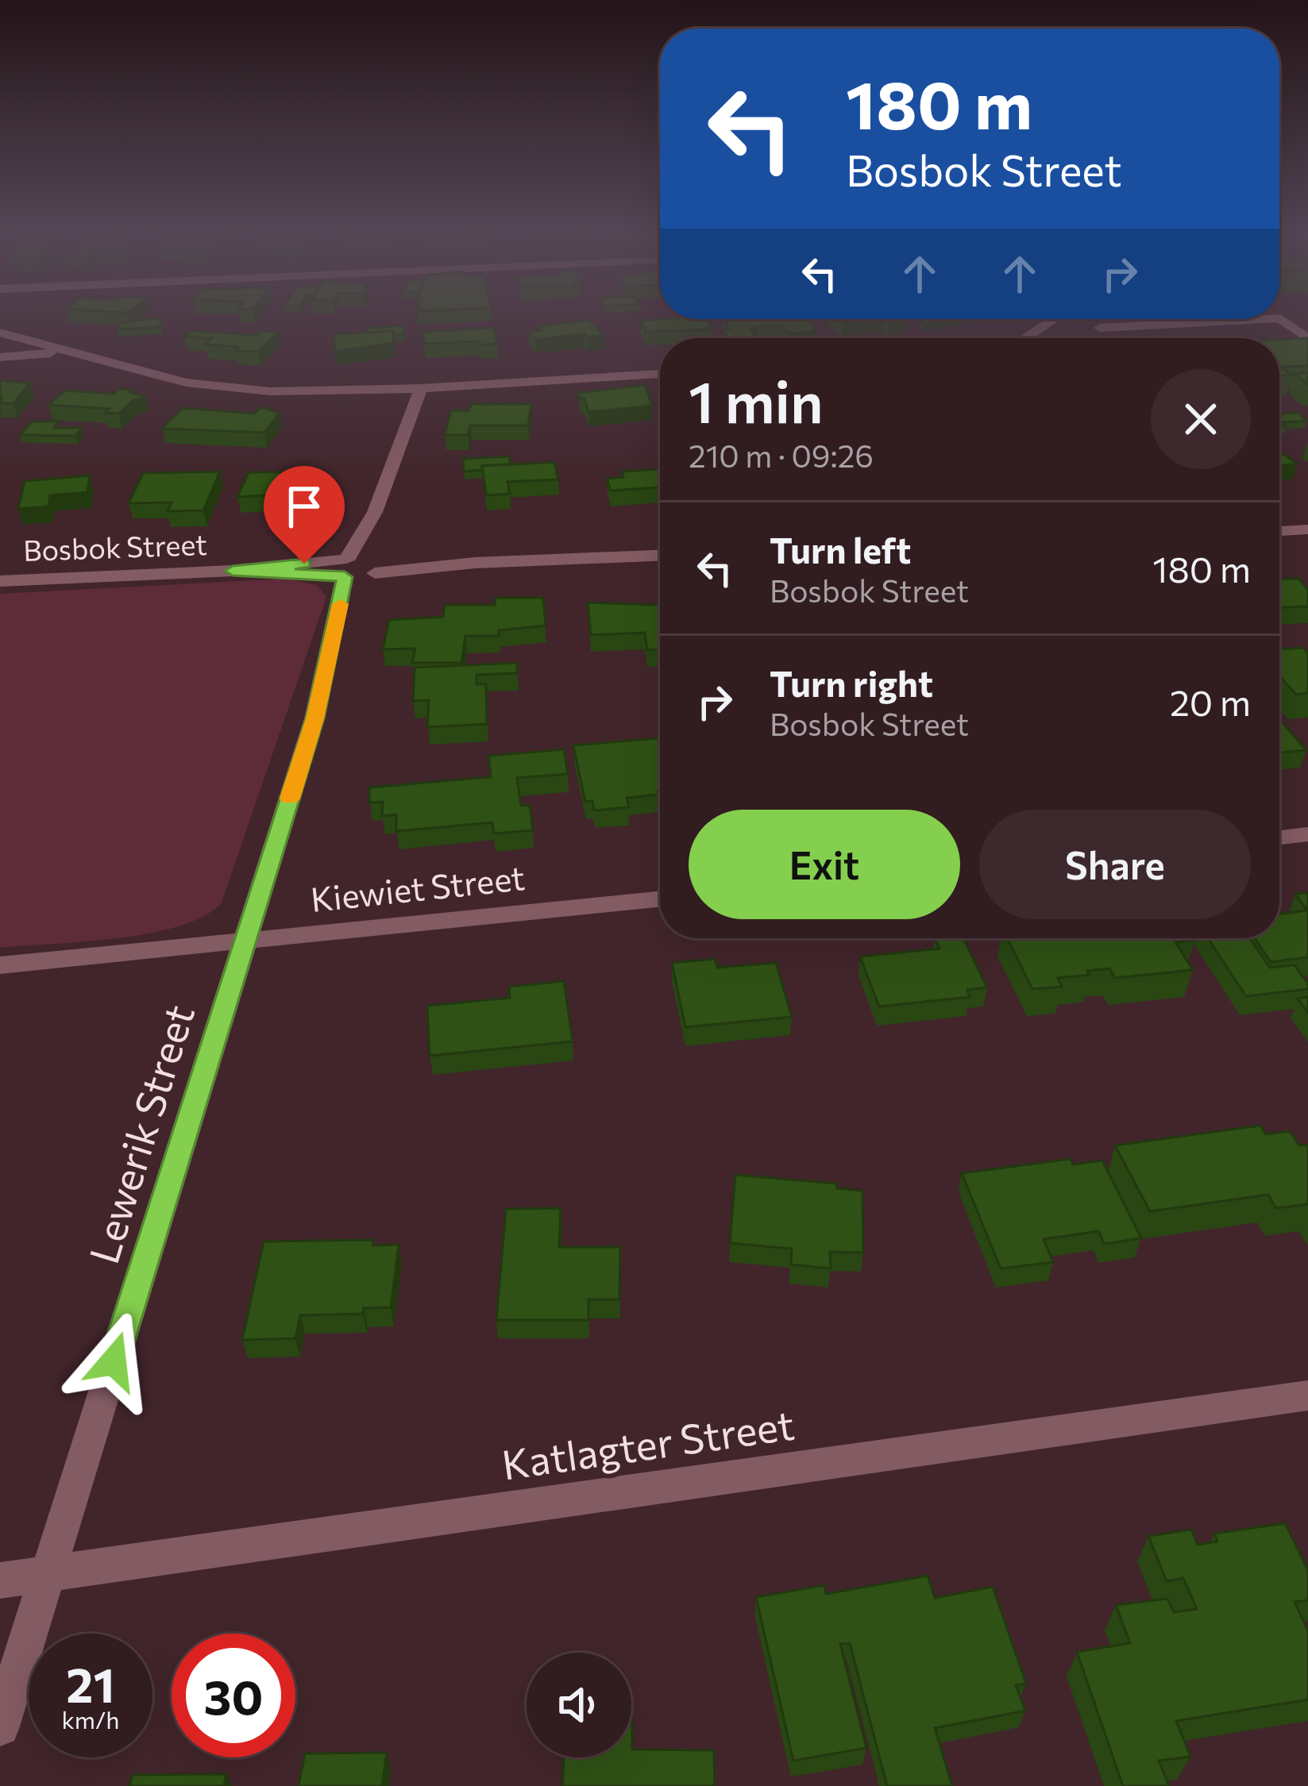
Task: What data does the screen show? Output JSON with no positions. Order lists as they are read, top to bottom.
{
  "streets": {
    "street": [
      "Bosbok Street",
      "Kiewiet Street",
      "Lewerik Street",
      "Katlagter Street"
    ]
  },
  "crossings": [
    ["Bosbok Street", "Lewerik Street"],
    ["Kiewiet Street", "Lewerik Street"],
    ["Lewerik Street", "Katlagter Street"]
  ],
  "page": {
    "turn": ["180 m", "Bosbok Street"],
    "heading": ["1 min", "210 m · 09:26"],
    "list": [
      {
        "name": "Turn left",
        "note": "Bosbok Street",
        "value": "180 m"
      },
      {
        "name": "Turn right",
        "note": "Bosbok Street",
        "value": "20 m"
      }
    ],
    "buttons": ["Exit", "Share"],
    "speed": "21 km/h",
    "limit": "30"
  }
}
